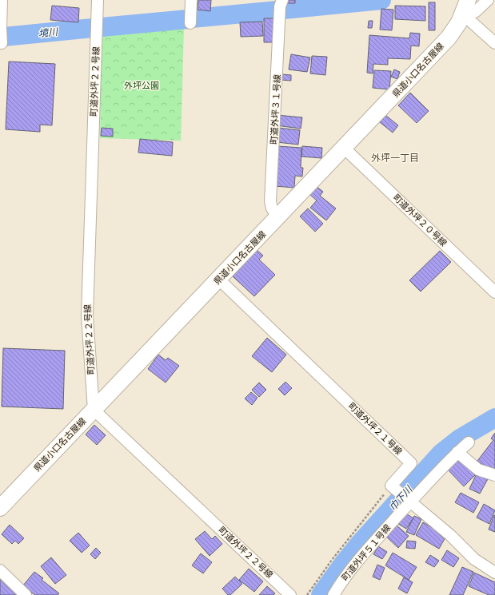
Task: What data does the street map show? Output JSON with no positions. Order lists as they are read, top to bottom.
{
  "streets": {
    "main road": ["県道小口名古屋線"],
    "street": [
      "町道外坪２２号線",
      "町道外坪３１号線",
      "町道外坪２０号線",
      "町道外坪２１号線",
      "町道外坪５１号線"
    ]
  },
  "crossings": [
    ["県道小口名古屋線", "町道外坪２２号線"],
    ["県道小口名古屋線", "町道外坪３１号線"],
    ["県道小口名古屋線", "町道外坪２０号線"],
    ["県道小口名古屋線", "町道外坪２１号線"],
    ["町道外坪２１号線", "町道外坪５１号線"]
  ],
  "districts": ["外坪一丁目"],
  "water": ["境川", "巾下川"],
  "parks": ["外坪公園"]
}
